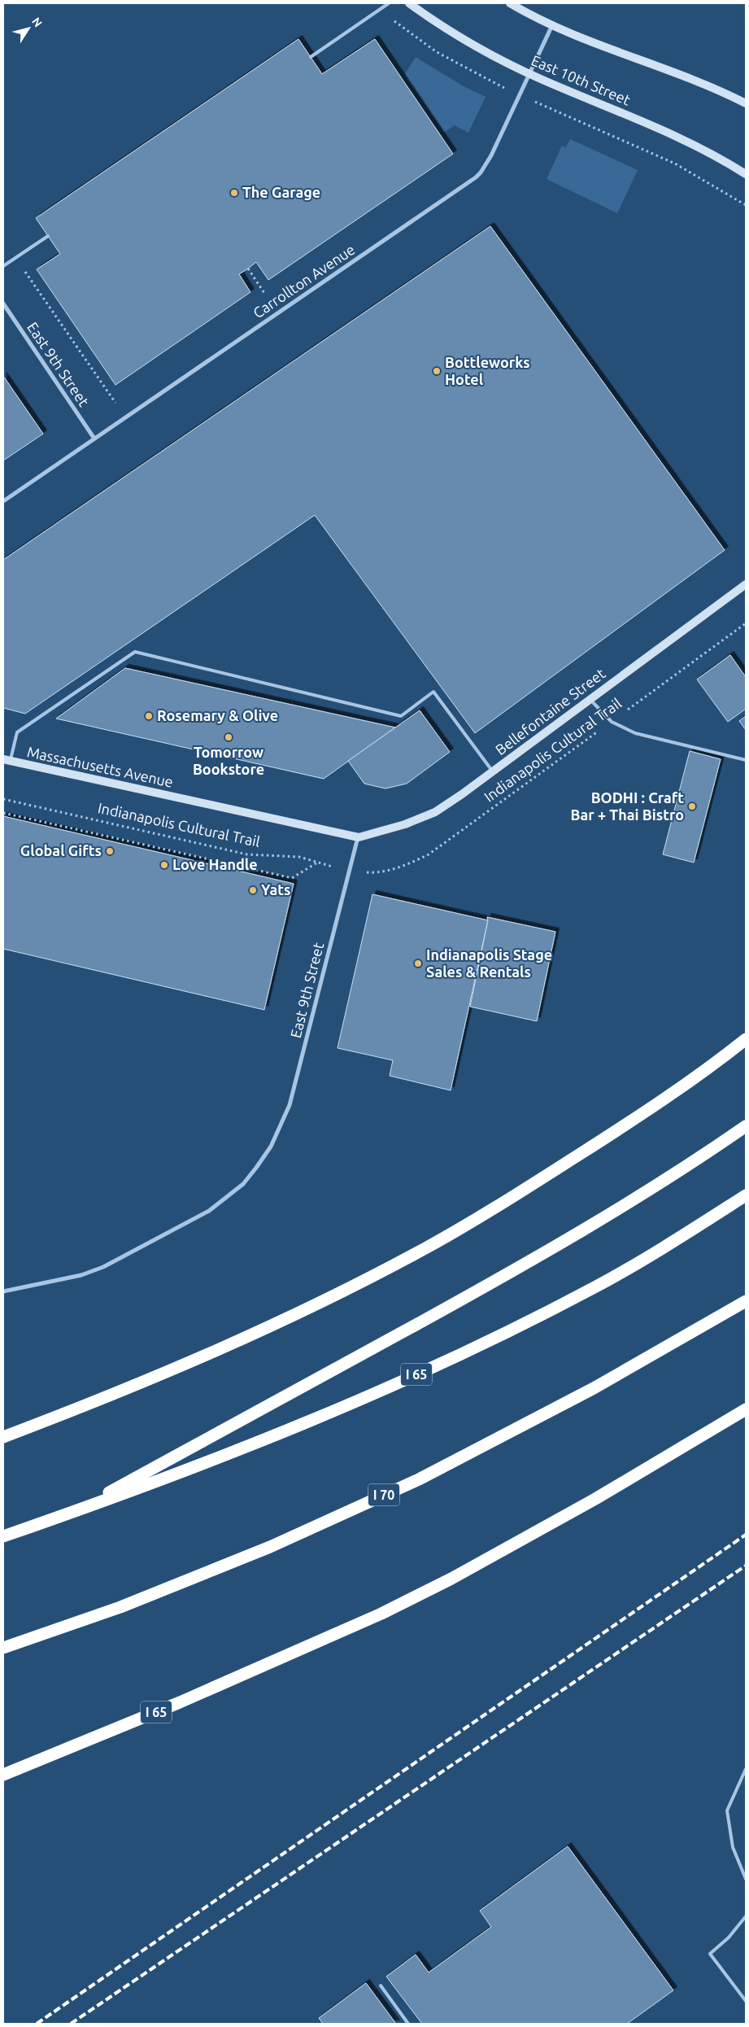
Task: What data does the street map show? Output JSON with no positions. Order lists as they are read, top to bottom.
{
  "streets": {
    "highway": ["I 65", "I 70"],
    "main road": ["East 10th Street", "Bellefontaine Street", "Massachusetts Avenue"],
    "street": ["Carrollton Avenue", "East 9th Street"],
    "path": ["Indianapolis Cultural Trail"]
  },
  "crossings": [
    ["East 10th Street", "Carrollton Avenue"],
    ["Carrollton Avenue", "East 9th Street"],
    ["East 9th Street", "Bellefontaine Street"],
    ["East 9th Street", "Massachusetts Avenue"],
    ["Bellefontaine Street", "Massachusetts Avenue"]
  ],
  "places": [
    "The Garage",
    "Bottleworks Hotel",
    "Rosemary & Olive",
    "Tomorrow Bookstore",
    "BODHI : Craft Bar + Thai Bistro",
    "Global Gifts",
    "Love Handle",
    "Yats",
    "Indianapolis Stage Sales & Rentals"
  ],
  "north": "top right"
}
